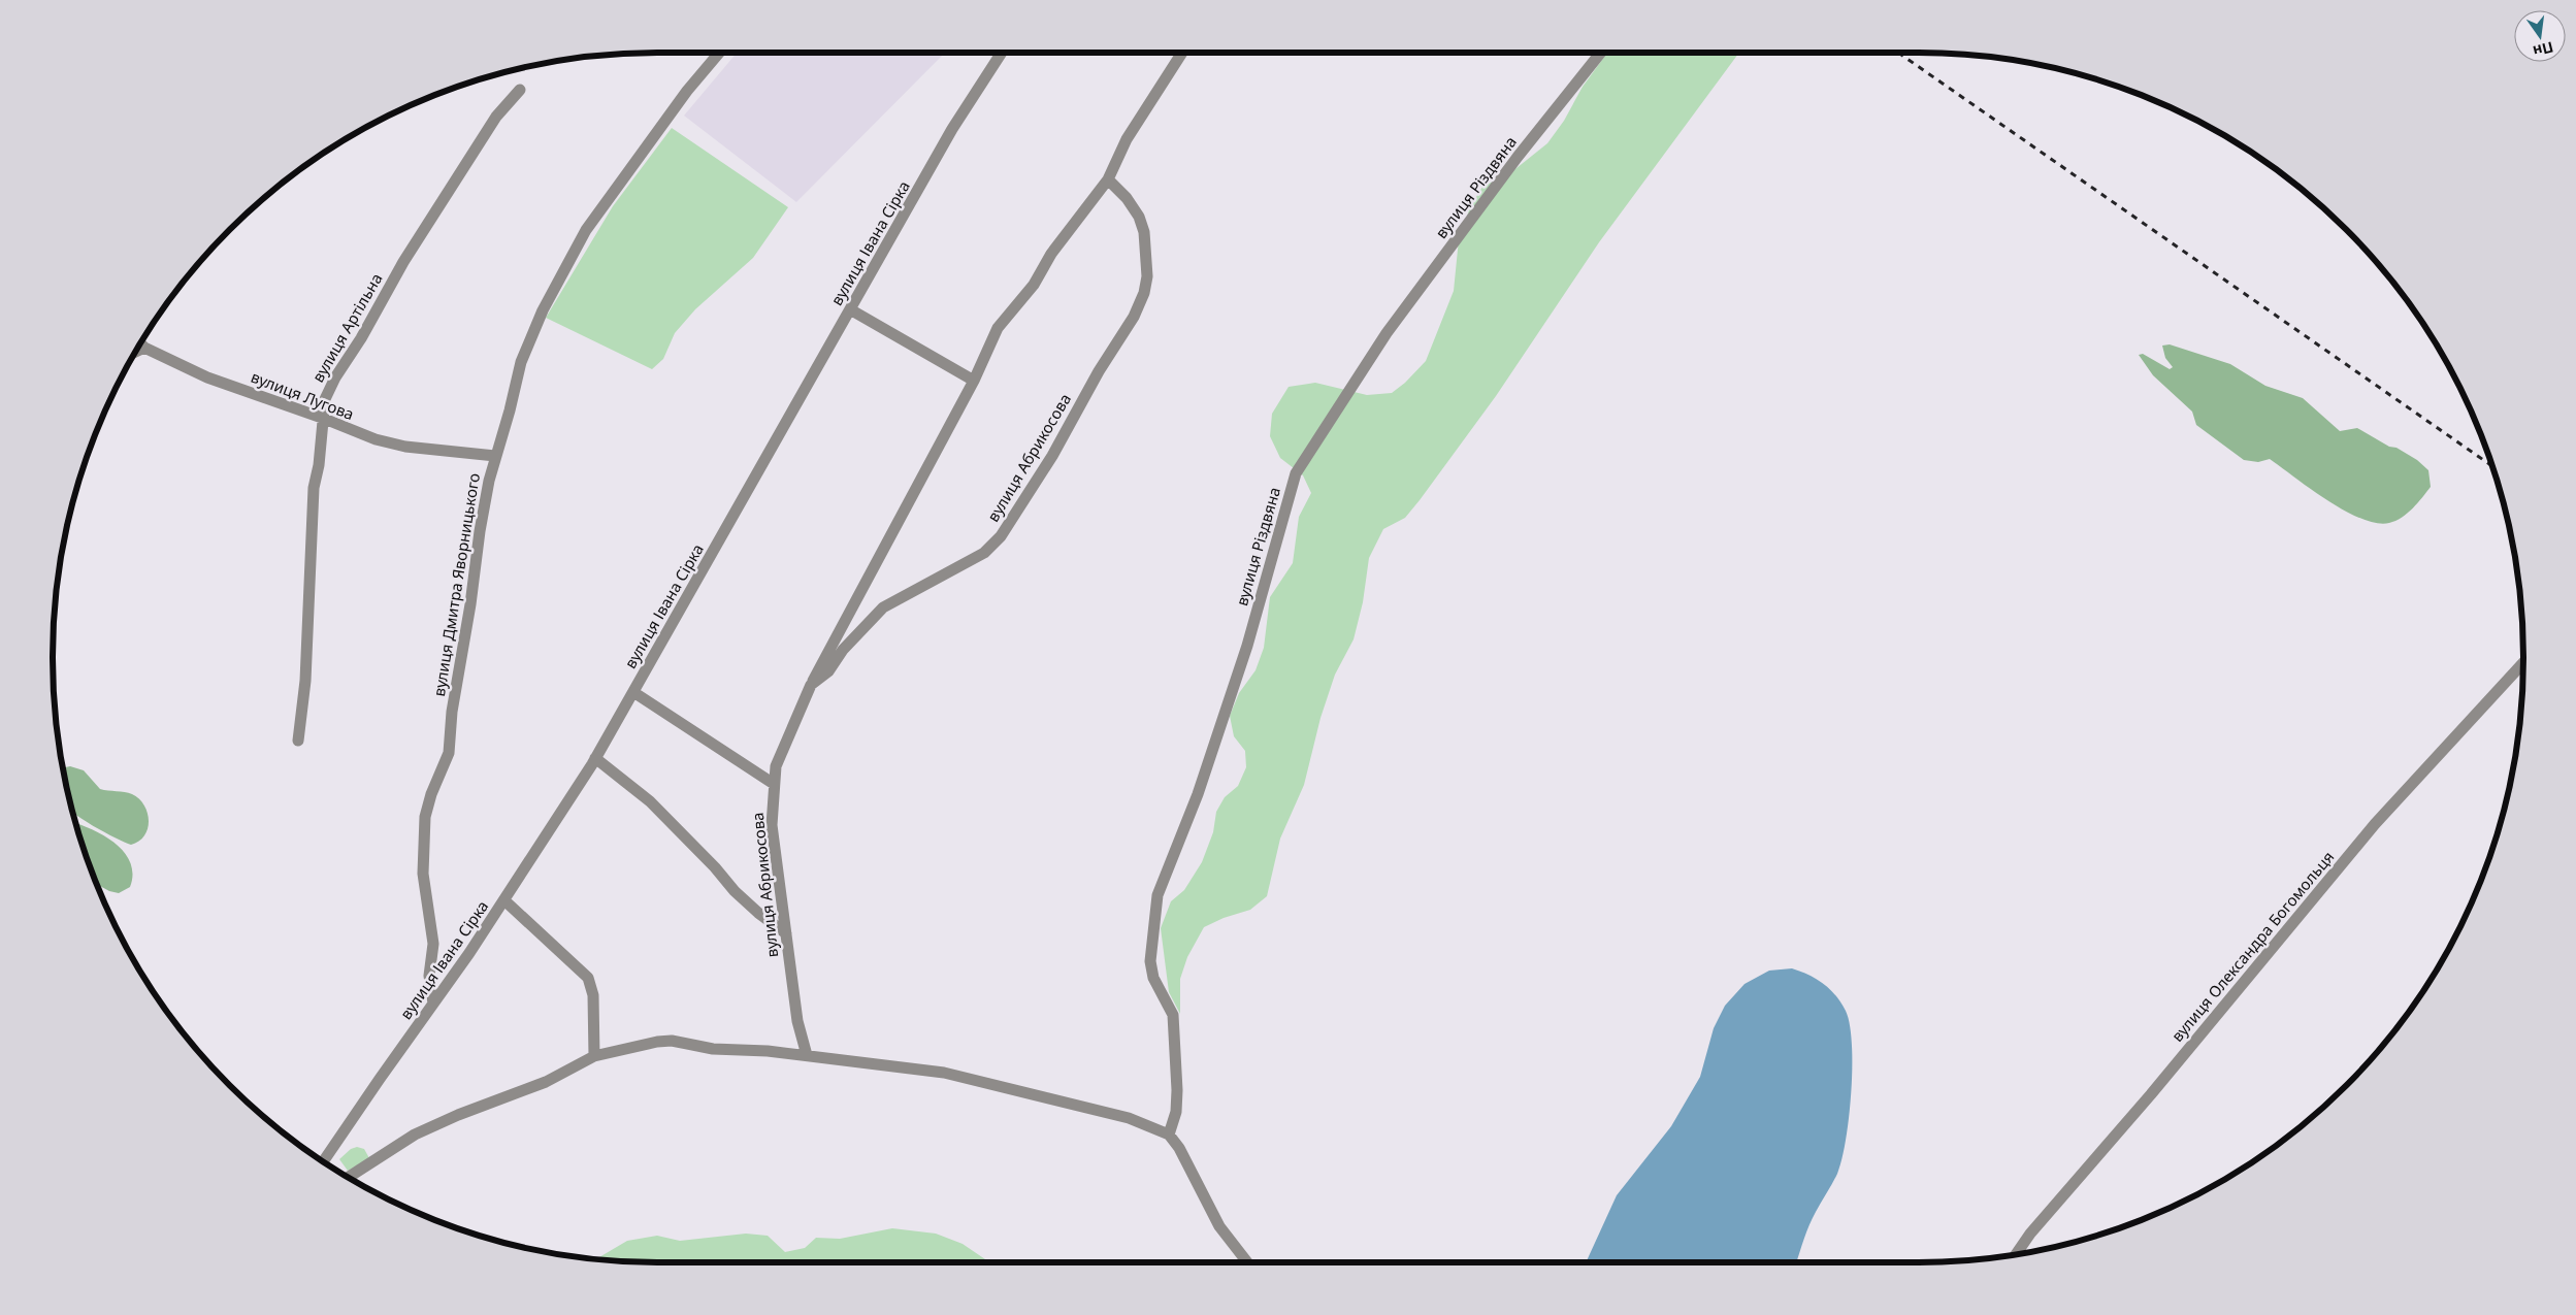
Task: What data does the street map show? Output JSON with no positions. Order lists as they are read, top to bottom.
{
  "streets": {
    "street": [
      "вулиця Різдвяна",
      "вулиця Івана Сірка",
      "вулиця Артільна",
      "вулиця Лугова",
      "вулиця Абрикосова",
      "вулиця Дмитра Яворницького",
      "вулиця Олександра Богомольця"
    ]
  },
  "crossings": [
    ["вулиця Івана Сірка", "вулиця Дмитра Яворницького"],
    ["вулиця Артільна", "вулиця Лугова"],
    ["вулиця Лугова", "вулиця Дмитра Яворницького"]
  ],
  "north": "bottom"
}
